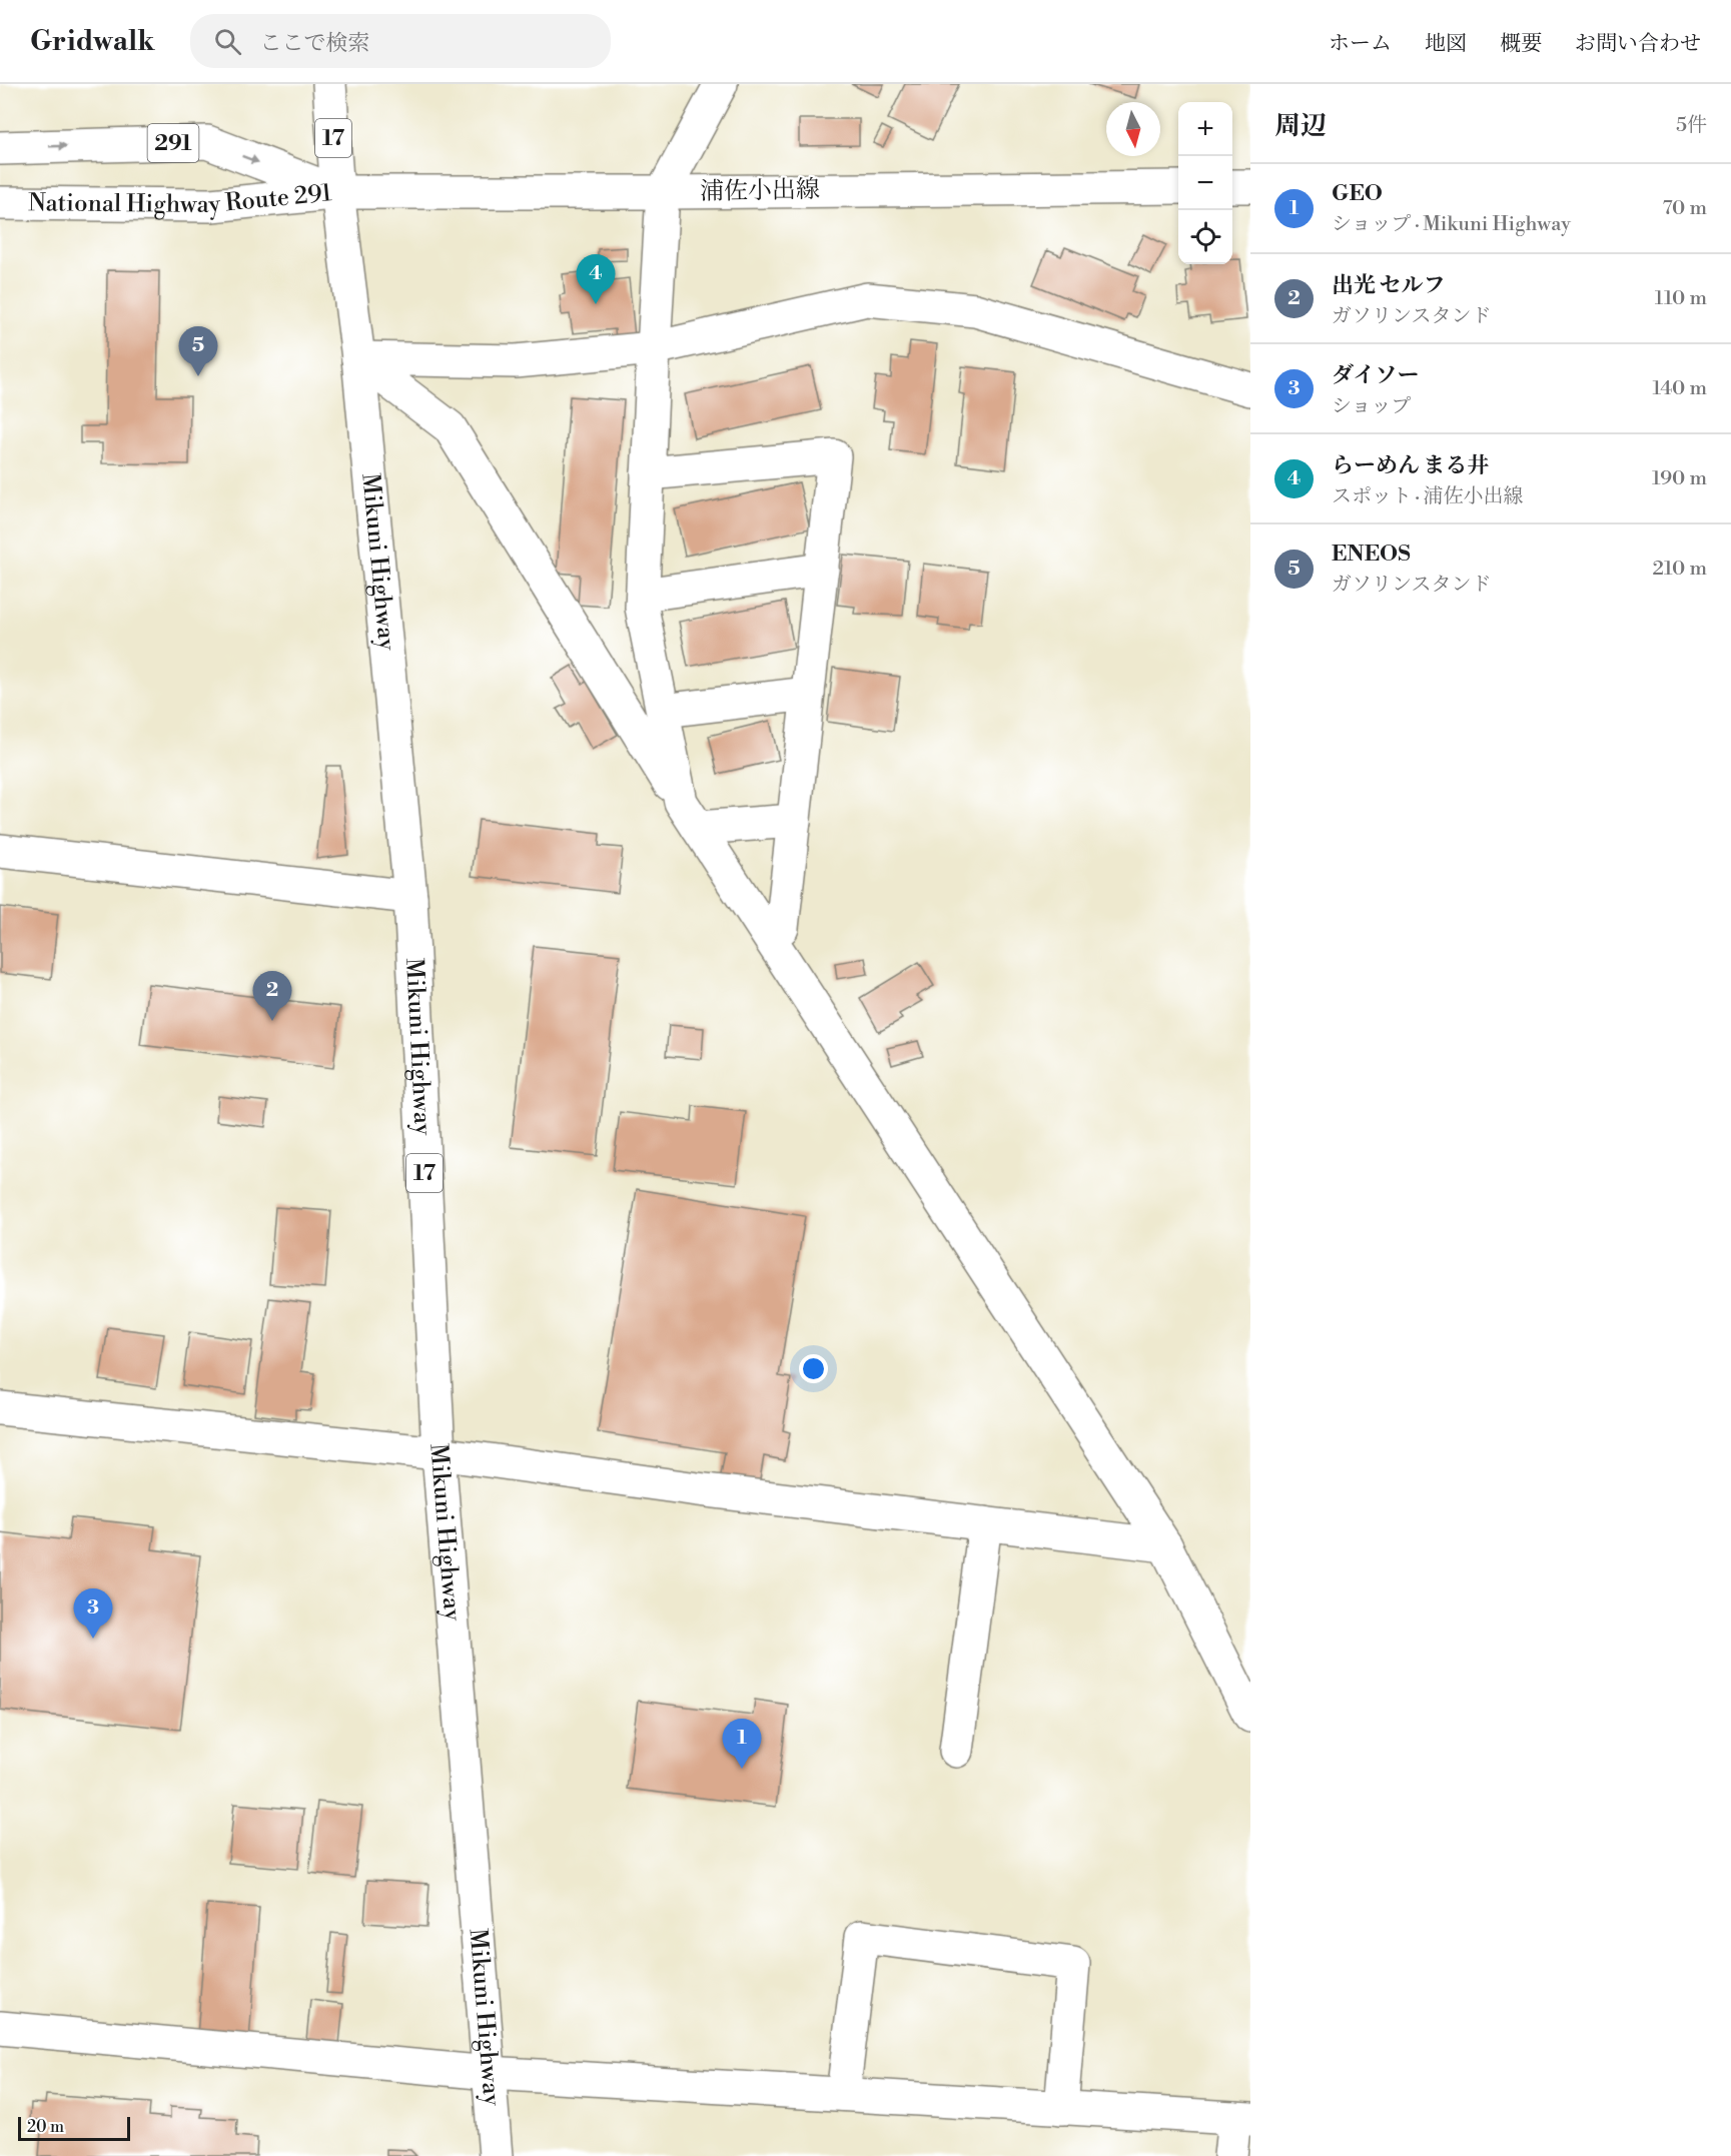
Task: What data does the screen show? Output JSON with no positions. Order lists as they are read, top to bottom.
{
  "streets": {
    "main road": [
      "17",
      "291",
      "浦佐小出線",
      "National Highway Route 291",
      "Mikuni Highway"
    ]
  },
  "crossings": [
    ["浦佐小出線", "National Highway Route 291"],
    ["浦佐小出線", "Mikuni Highway"],
    ["National Highway Route 291", "Mikuni Highway"]
  ],
  "scale_bar": "20 m",
  "north": "bottom",
  "page": {
    "header": "Gridwalk",
    "search": "ここで検索",
    "nav": [
      "ホーム",
      "地図",
      "概要",
      "お問い合わせ"
    ],
    "heading": ["周辺", "5件"],
    "map_buttons": ["+", "−"],
    "list": [
      {
        "mark": "1",
        "name": "GEO",
        "note": "ショップ · Mikuni Highway",
        "value": "70 m"
      },
      {
        "mark": "2",
        "name": "出光 セルフ",
        "note": "ガソリンスタンド",
        "value": "110 m"
      },
      {
        "mark": "3",
        "name": "ダイソー",
        "note": "ショップ",
        "value": "140 m"
      },
      {
        "mark": "4",
        "name": "らーめん まる井",
        "note": "スポット · 浦佐小出線",
        "value": "190 m"
      },
      {
        "mark": "5",
        "name": "ENEOS",
        "note": "ガソリンスタンド",
        "value": "210 m"
      }
    ],
    "pins": [
      "4",
      "5",
      "2",
      "3",
      "1"
    ],
    "scale": "20 m"
  }
}
